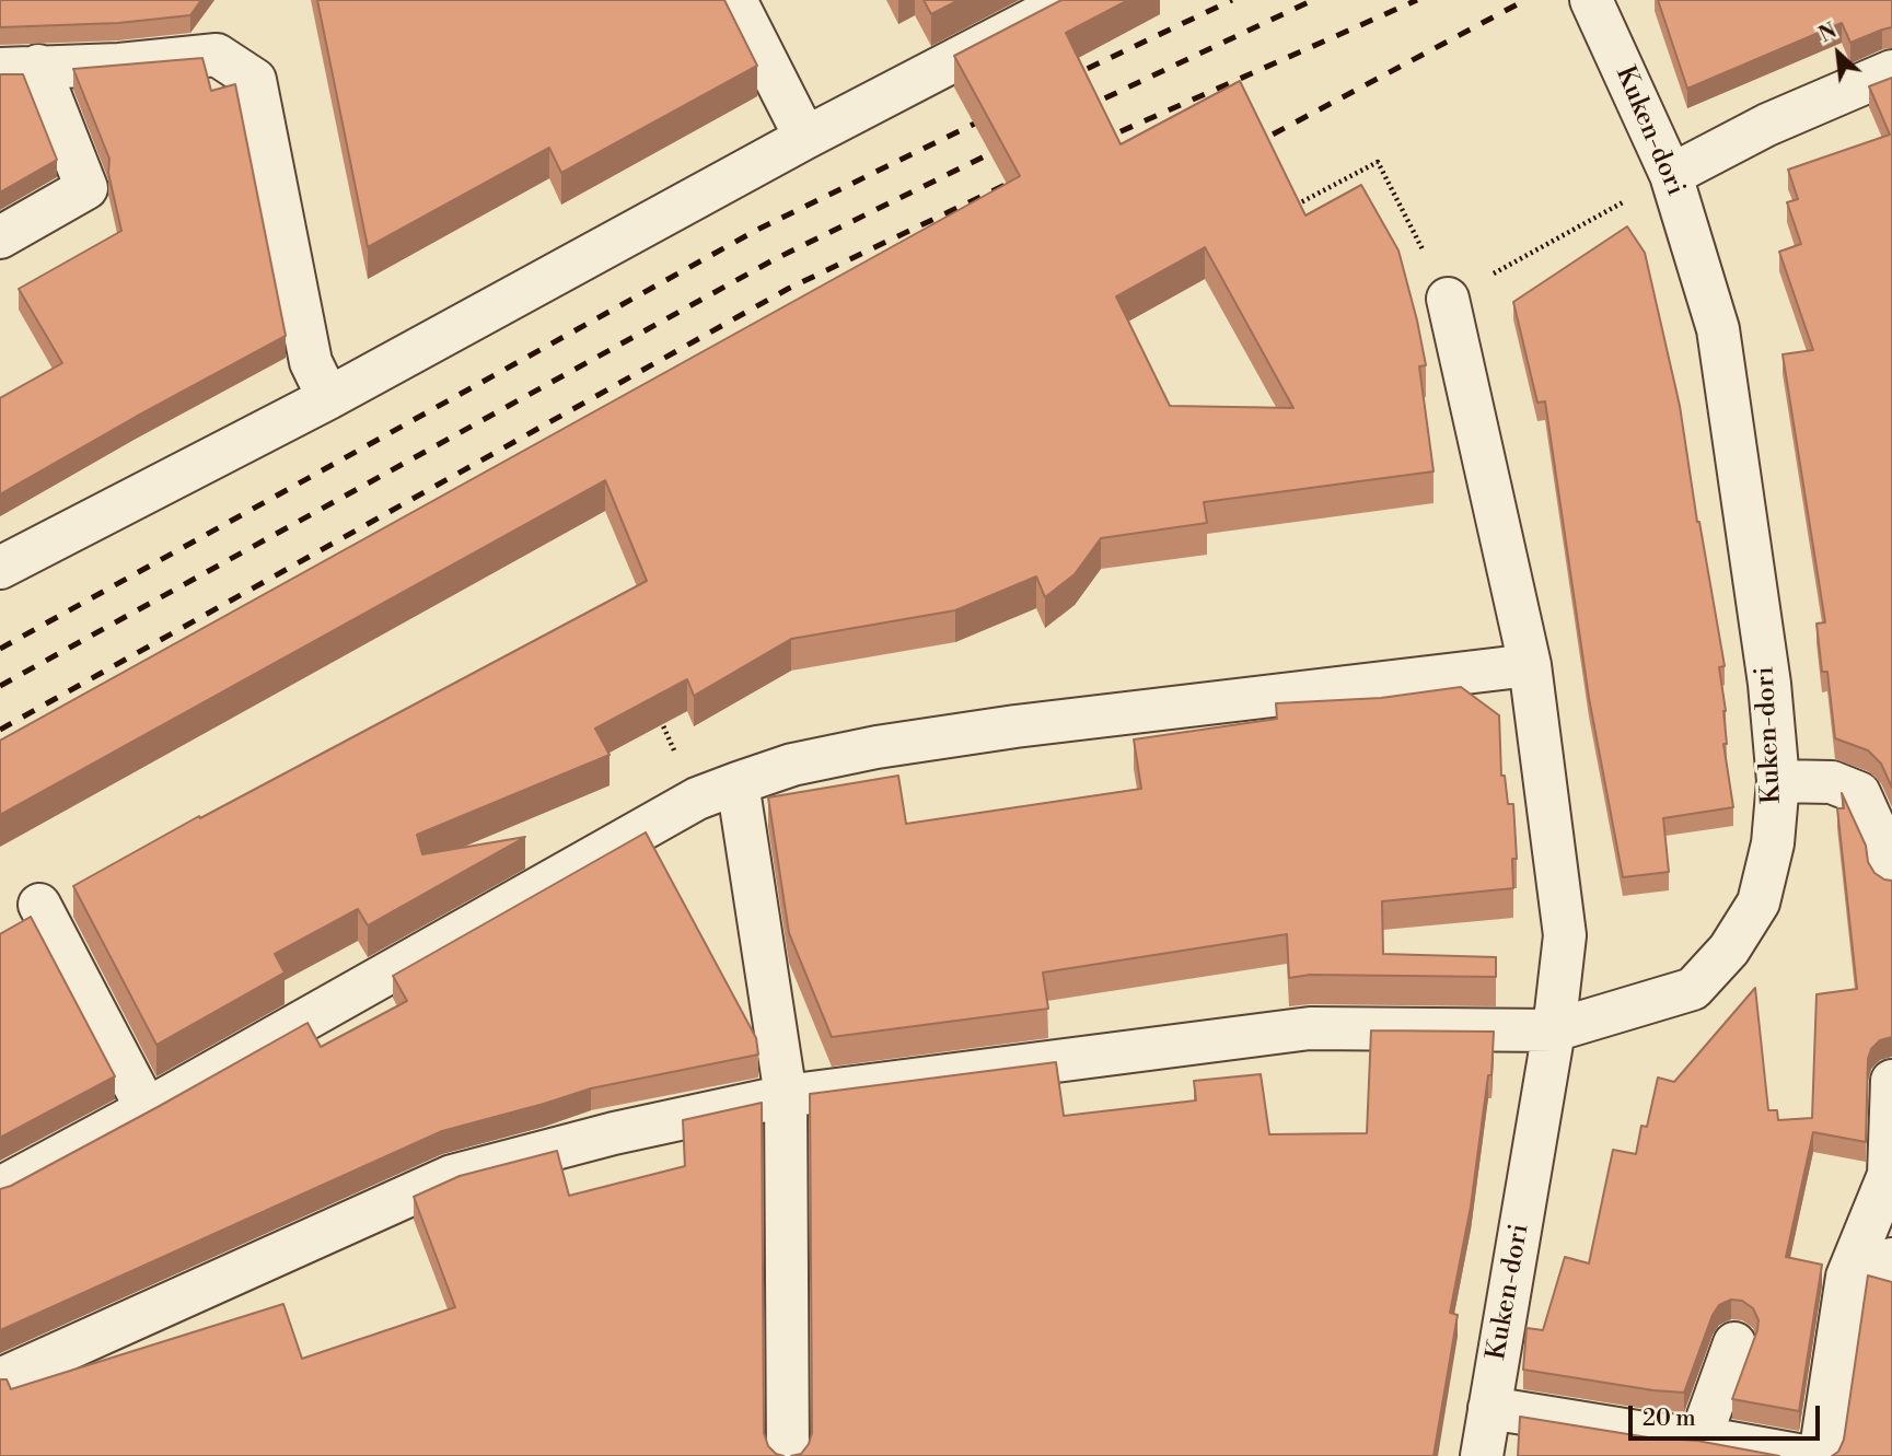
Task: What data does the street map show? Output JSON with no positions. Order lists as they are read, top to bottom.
{
  "streets": {
    "street": ["Kuken-dori"]
  },
  "scale_bar": "20 m",
  "north": "top left"
}
